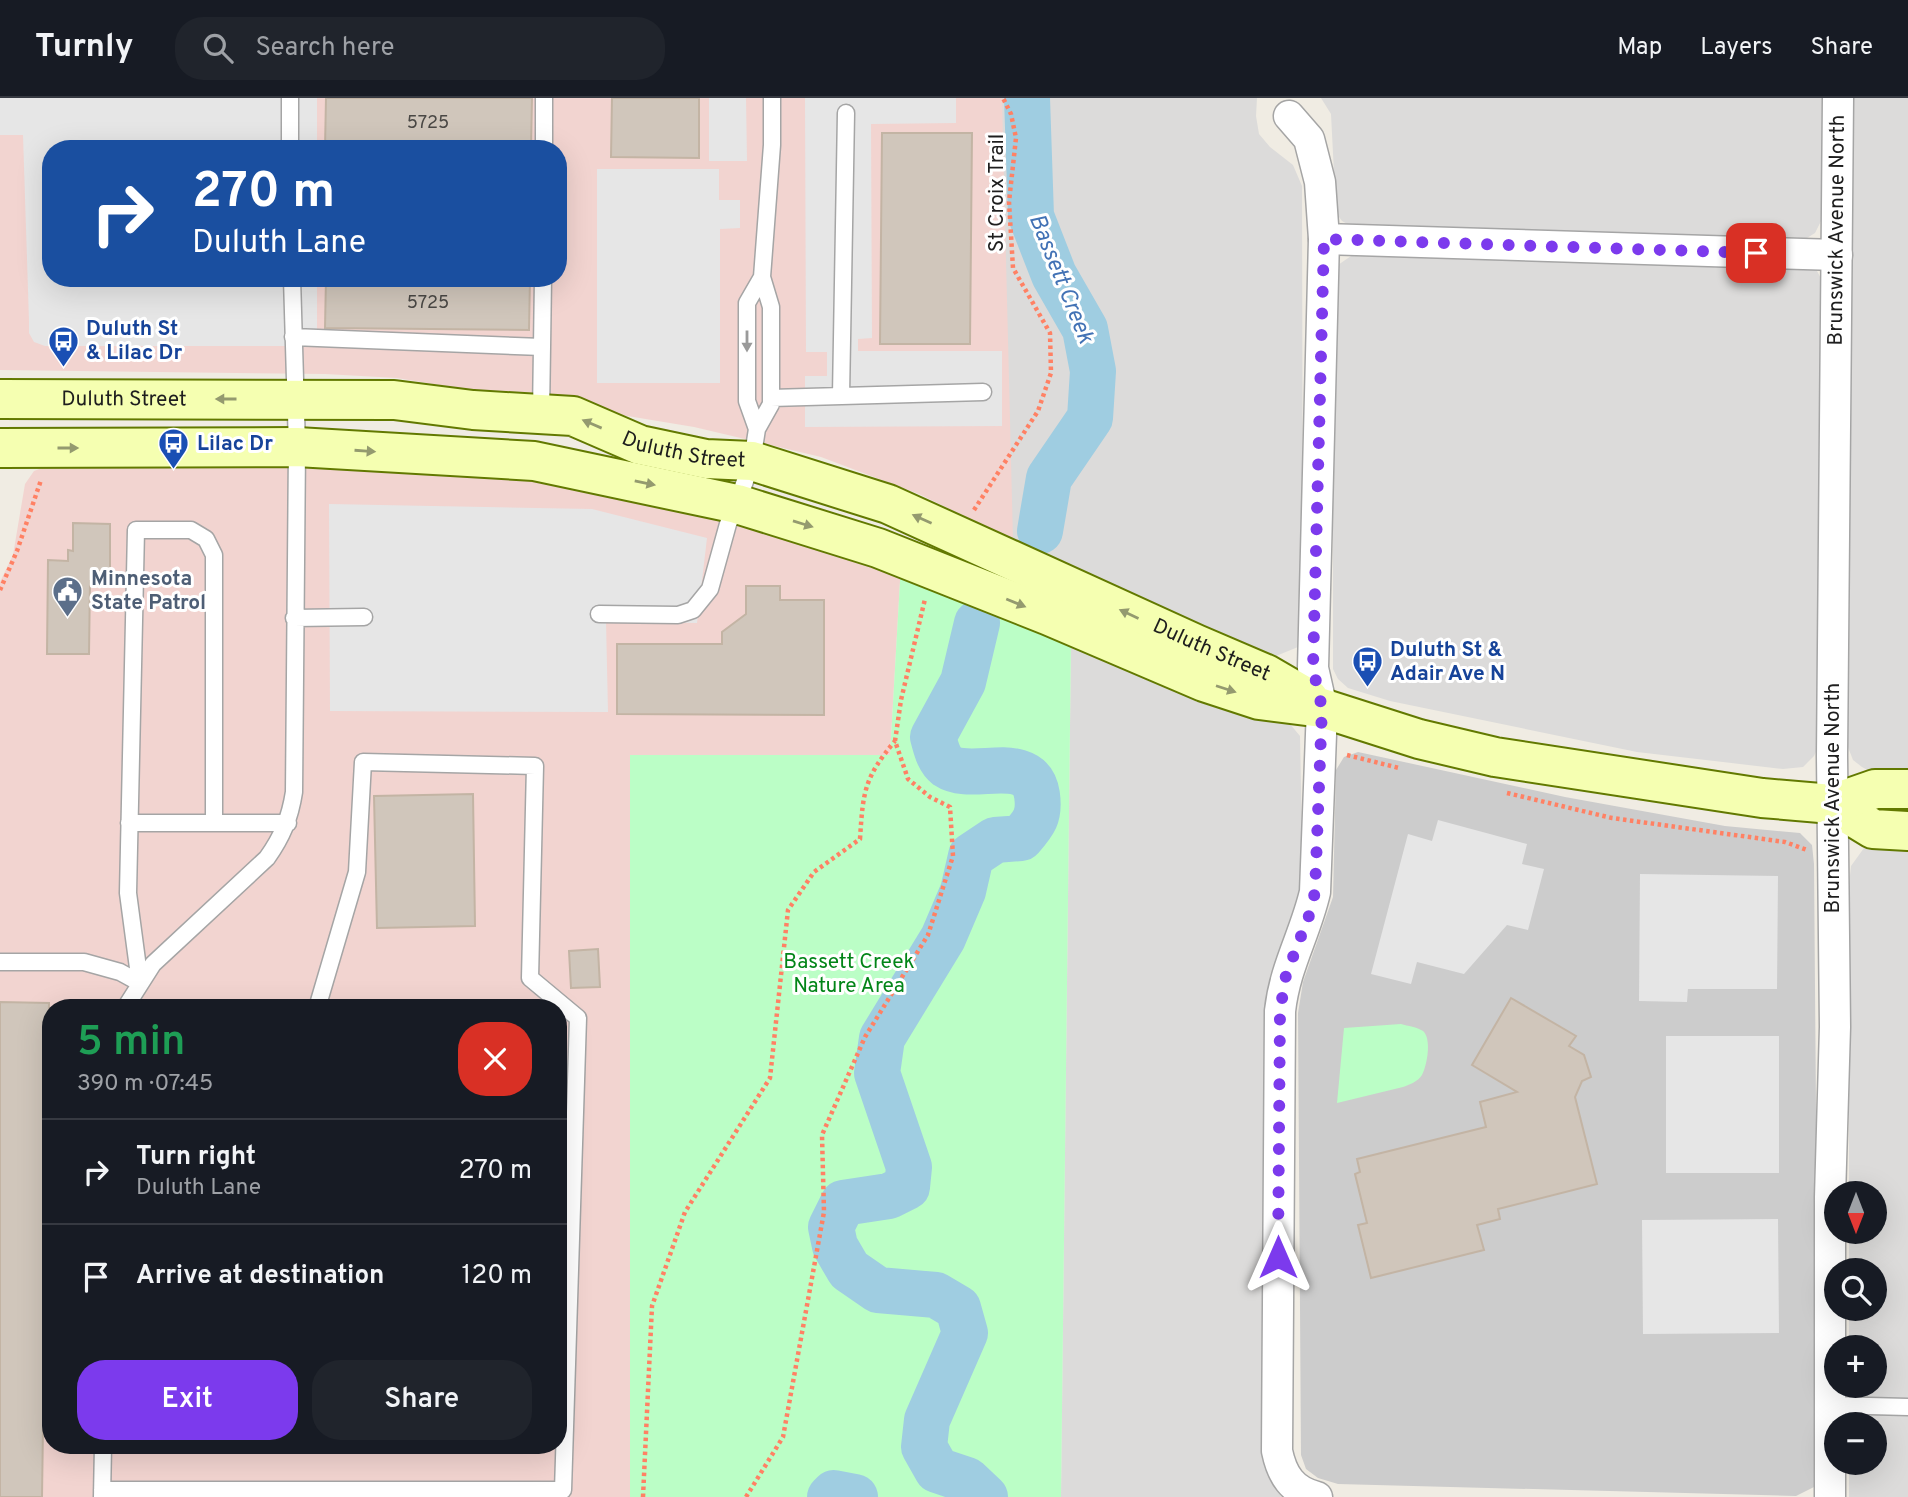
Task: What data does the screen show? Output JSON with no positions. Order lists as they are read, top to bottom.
{
  "streets": {
    "street": ["Brunswick Avenue North", "Duluth Street"],
    "path": ["St Croix Trail"]
  },
  "crossings": [
    ["Brunswick Avenue North", "Duluth Street"]
  ],
  "water": ["Bassett Creek"],
  "parks": ["Bassett Creek Nature Area"],
  "places": {
    "bus stop": ["Duluth St & Lilac Dr", "Lilac Dr", "Duluth St & Adair Ave N"],
    "public building": ["Minnesota State Patrol"]
  },
  "house_numbers": ["5725", "5725"],
  "north": "bottom",
  "page": {
    "header": "Turnly",
    "search": "Search here",
    "nav": ["Map", "Layers", "Share"],
    "turn": ["270 m", "Duluth Lane"],
    "heading": ["5 min", "390 m · 07:45"],
    "list": [
      {
        "name": "Turn right",
        "note": "Duluth Lane",
        "value": "270 m"
      },
      {
        "name": "Arrive at destination",
        "value": "120 m"
      }
    ],
    "map_buttons": ["+", "−"],
    "buttons": ["Exit", "Share"]
  }
}
